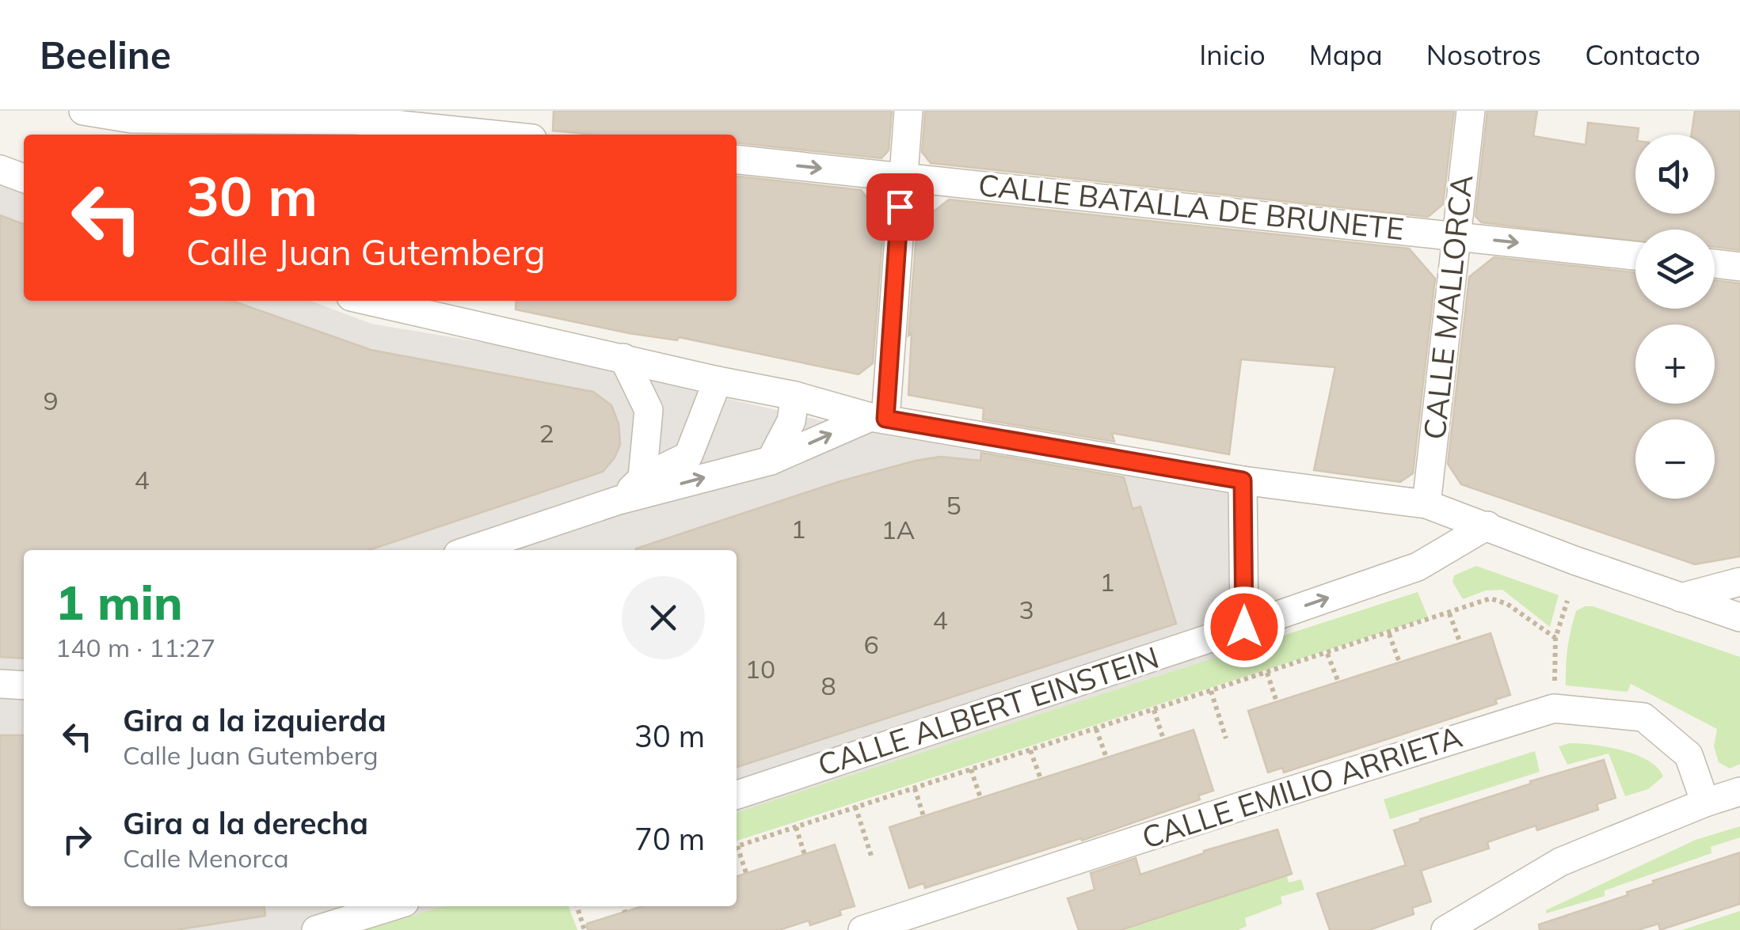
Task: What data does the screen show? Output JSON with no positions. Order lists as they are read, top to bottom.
{
  "streets": {
    "street": [
      "CALLE BATALLA DE BRUNETE",
      "CALLE MALLORCA",
      "CALLE ALBERT EINSTEIN",
      "CALLE EMILIO ARRIETA"
    ]
  },
  "crossings": [
    ["CALLE BATALLA DE BRUNETE", "CALLE MALLORCA"]
  ],
  "house_numbers": [
    "9",
    "2",
    "4",
    "5",
    "1",
    "1A",
    "1",
    "3",
    "4",
    "6",
    "10",
    "8"
  ],
  "page": {
    "header": "Beeline",
    "nav": [
      "Inicio",
      "Mapa",
      "Nosotros",
      "Contacto"
    ],
    "map_buttons": ["+", "−"],
    "turn": ["30 m", "Calle Juan Gutemberg"],
    "heading": ["1 min", "140 m · 11:27"],
    "list": [
      {
        "name": "Gira a la izquierda",
        "note": "Calle Juan Gutemberg",
        "value": "30 m"
      },
      {
        "name": "Gira a la derecha",
        "note": "Calle Menorca",
        "value": "70 m"
      }
    ]
  }
}
